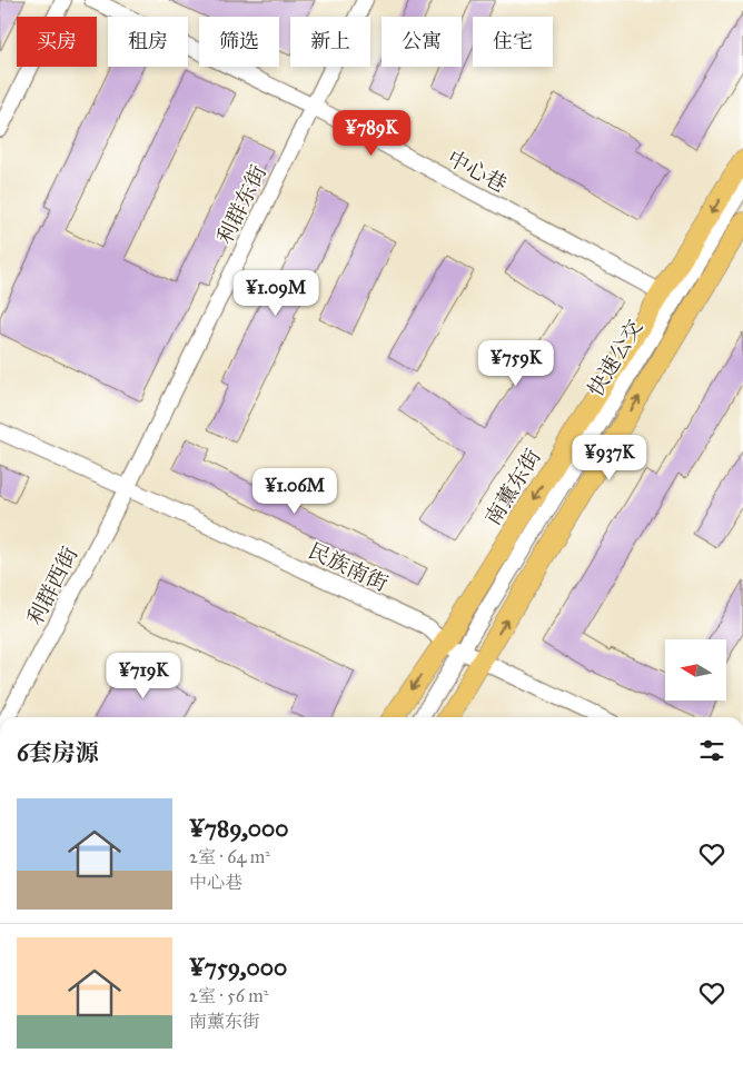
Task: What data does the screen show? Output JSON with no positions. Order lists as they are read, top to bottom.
{
  "streets": {
    "main road": ["南薰东街"],
    "street": [
      "中心巷",
      "利群东街",
      "快速公交",
      "民族南街",
      "利群西街"
    ]
  },
  "crossings": [
    ["中心巷", "利群东街"],
    ["中心巷", "南薰东街"],
    ["利群东街", "民族南街"],
    ["利群东街", "利群西街"],
    ["快速公交", "南薰东街"],
    ["快速公交", "民族南街"],
    ["南薰东街", "民族南街"],
    ["民族南街", "利群西街"]
  ],
  "north": "left",
  "page": {
    "chip": [
      "买房",
      "租房",
      "筛选",
      "新上",
      "公寓",
      "住宅"
    ],
    "price": [
      "¥789K",
      "¥1.09M",
      "¥759K",
      "¥937K",
      "¥1.06M",
      "¥719K"
    ],
    "heading": "6套房源",
    "list": [
      {
        "name": "¥789,000",
        "note": "2室 · 64 m² · 中心巷"
      },
      {
        "name": "¥759,000",
        "note": "2室 · 56 m² · 南薰东街"
      }
    ]
  }
}
